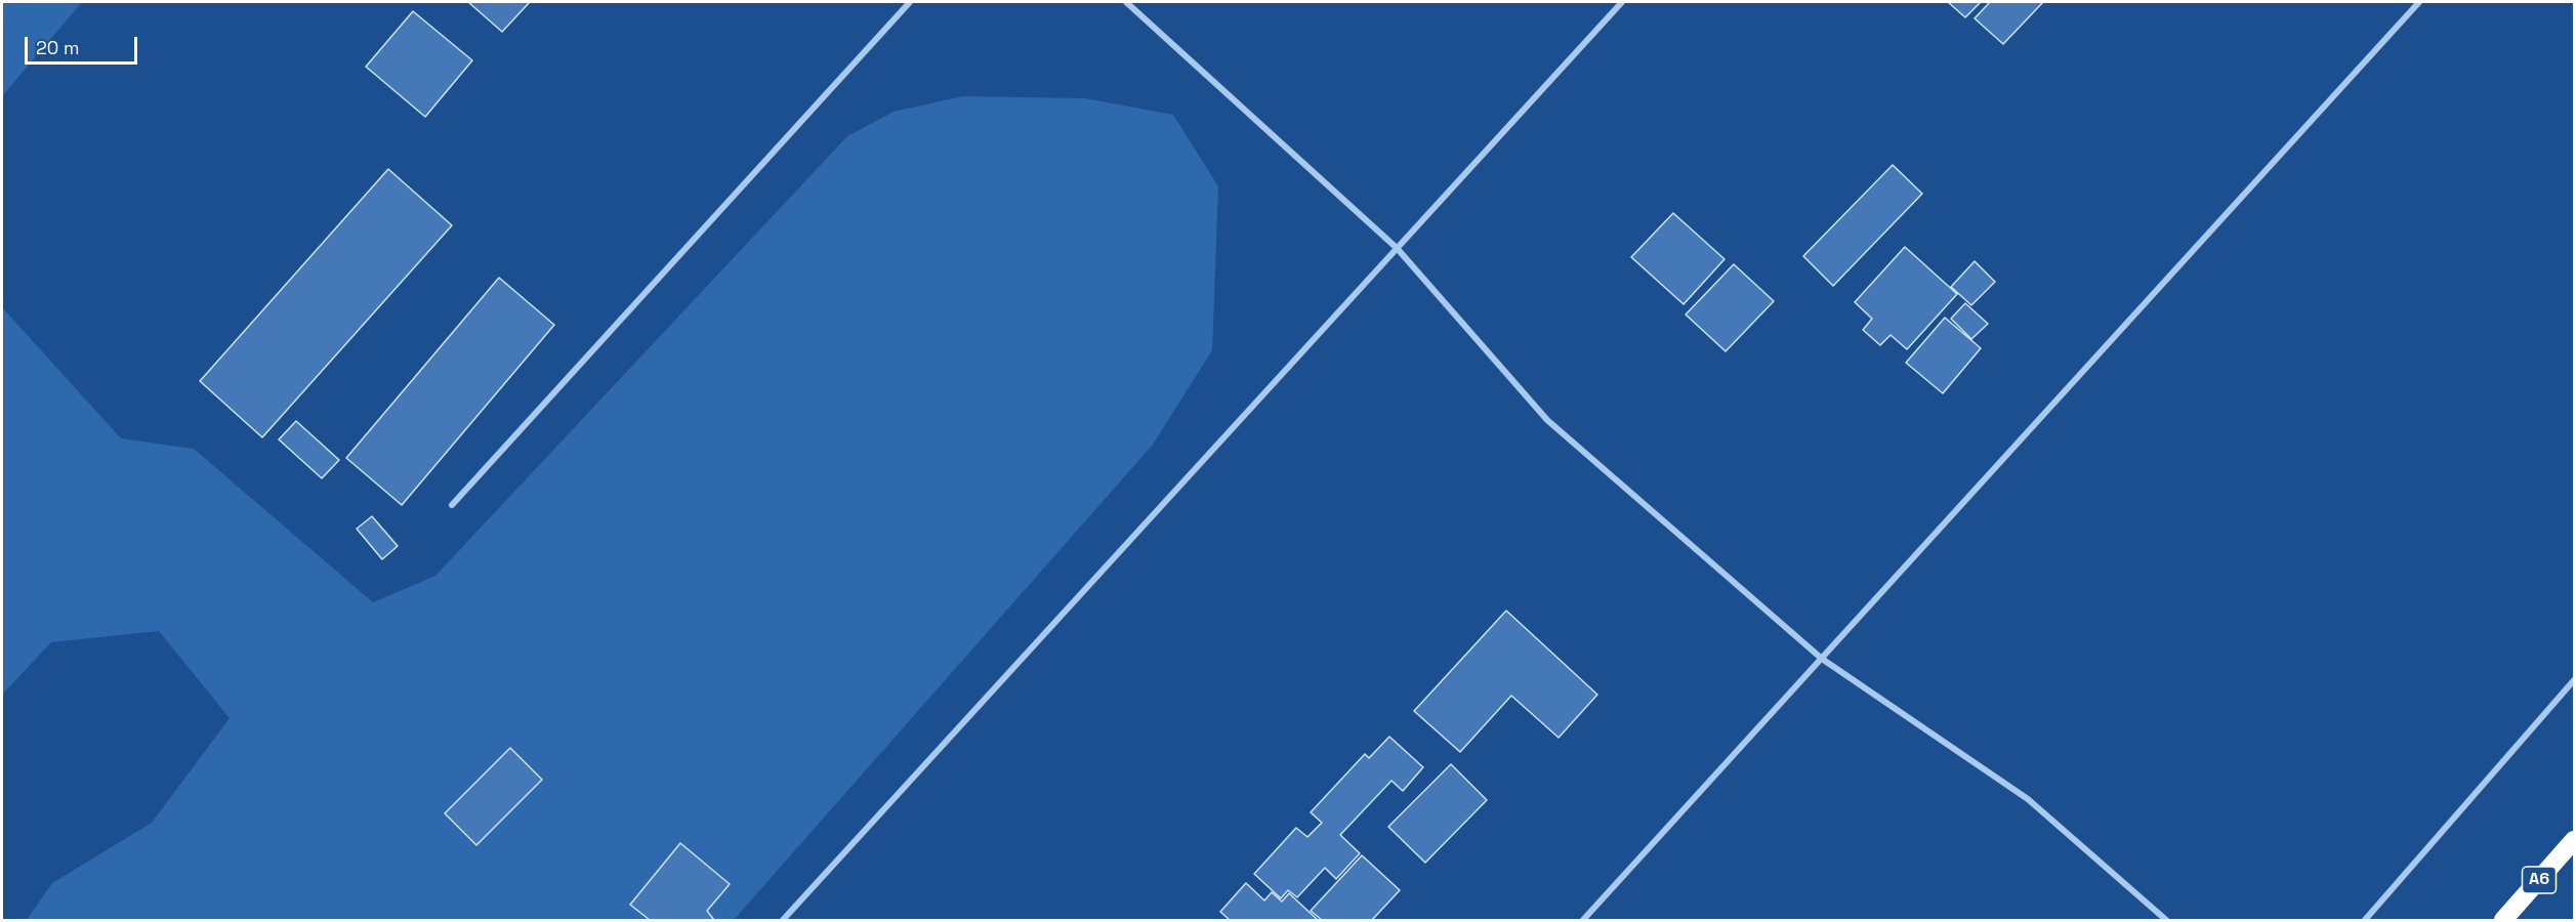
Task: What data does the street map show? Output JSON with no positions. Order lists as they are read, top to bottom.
{
  "streets": {
    "highway": ["A6"]
  },
  "scale_bar": "20 m"
}
